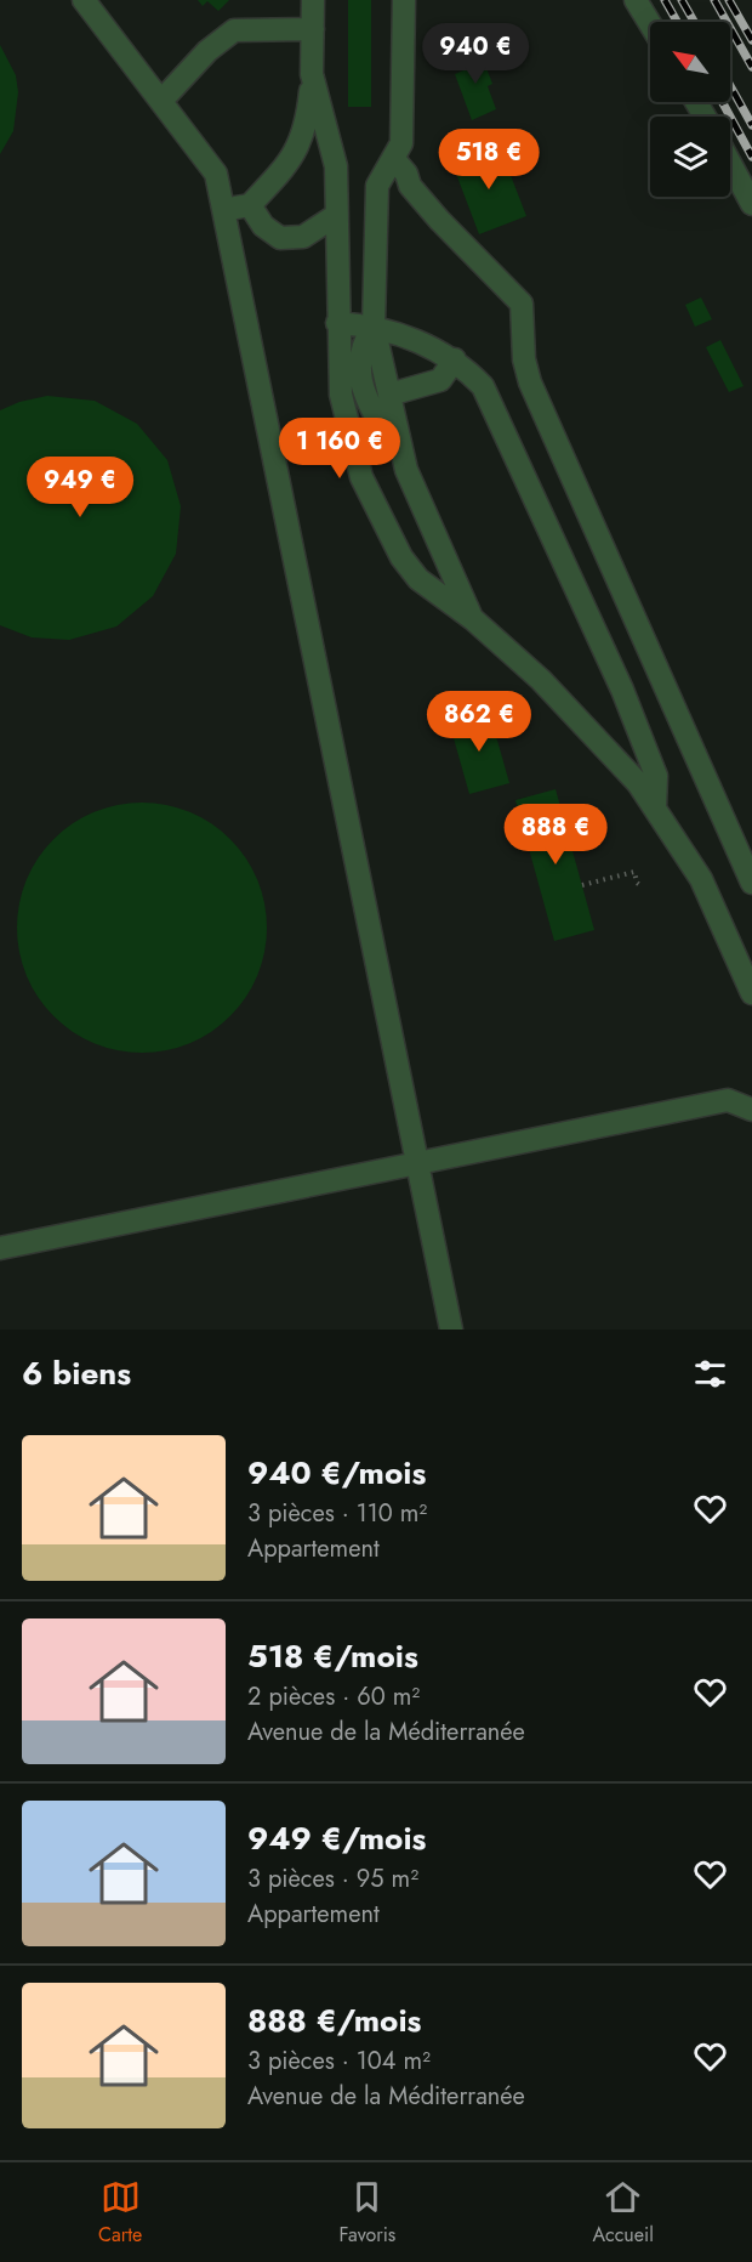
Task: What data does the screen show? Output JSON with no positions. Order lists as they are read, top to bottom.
{
  "north": "top left",
  "page": {
    "price": [
      "940 €",
      "518 €",
      "1 160 €",
      "949 €",
      "862 €",
      "888 €"
    ],
    "heading": "6 biens",
    "list": [
      {
        "name": "940 €/mois",
        "note": "3 pièces · 110 m² · Appartement"
      },
      {
        "name": "518 €/mois",
        "note": "2 pièces · 60 m² · Avenue de la Méditerranée"
      },
      {
        "name": "949 €/mois",
        "note": "3 pièces · 95 m² · Appartement"
      },
      {
        "name": "888 €/mois",
        "note": "3 pièces · 104 m² · Avenue de la Méditerranée"
      }
    ],
    "tabs": ["Carte", "Favoris", "Accueil"]
  }
}
